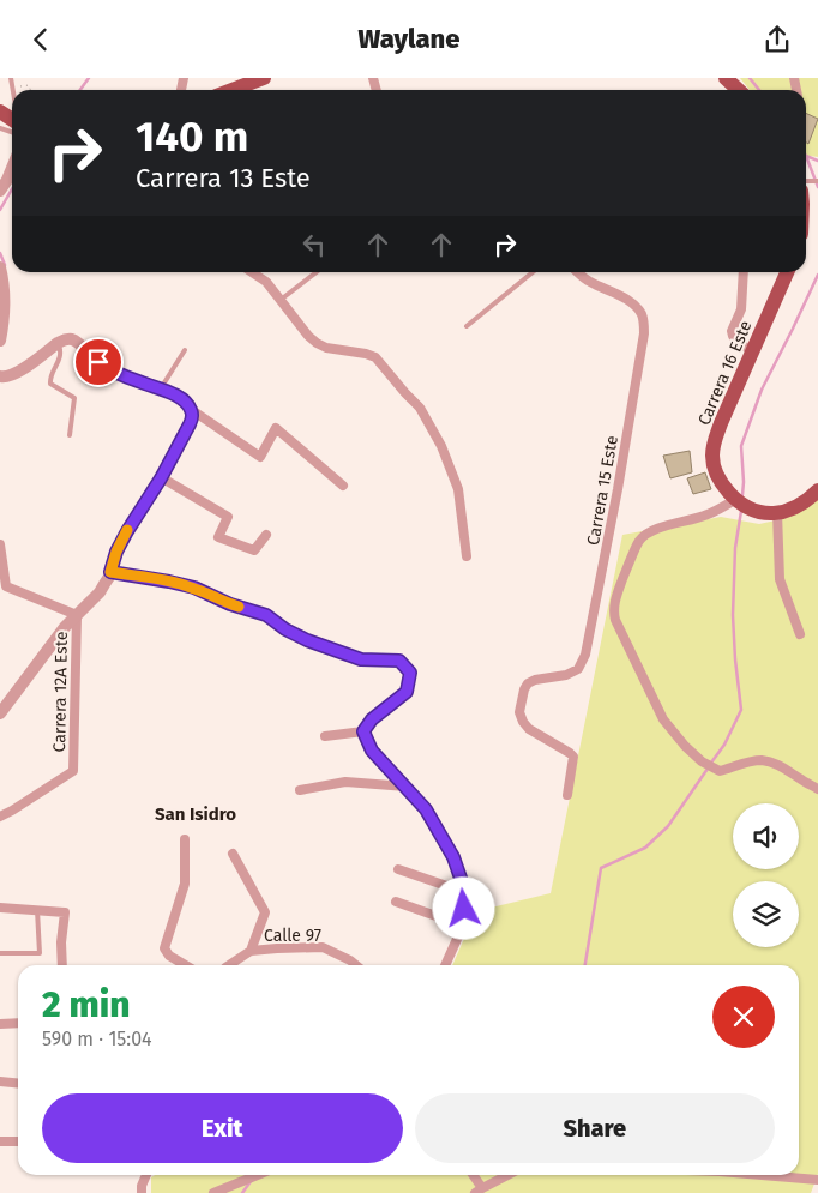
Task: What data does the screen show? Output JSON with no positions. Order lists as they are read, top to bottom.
{
  "streets": {
    "main road": ["Carrera 16 Este"],
    "street": ["Carrera 15 Este", "Carrera 12A Este", "Calle 97"]
  },
  "districts": ["San Isidro"],
  "page": {
    "header": "Waylane",
    "turn": ["140 m", "Carrera 13 Este"],
    "heading": ["2 min", "590 m · 15:04"],
    "buttons": ["Exit", "Share"]
  }
}
